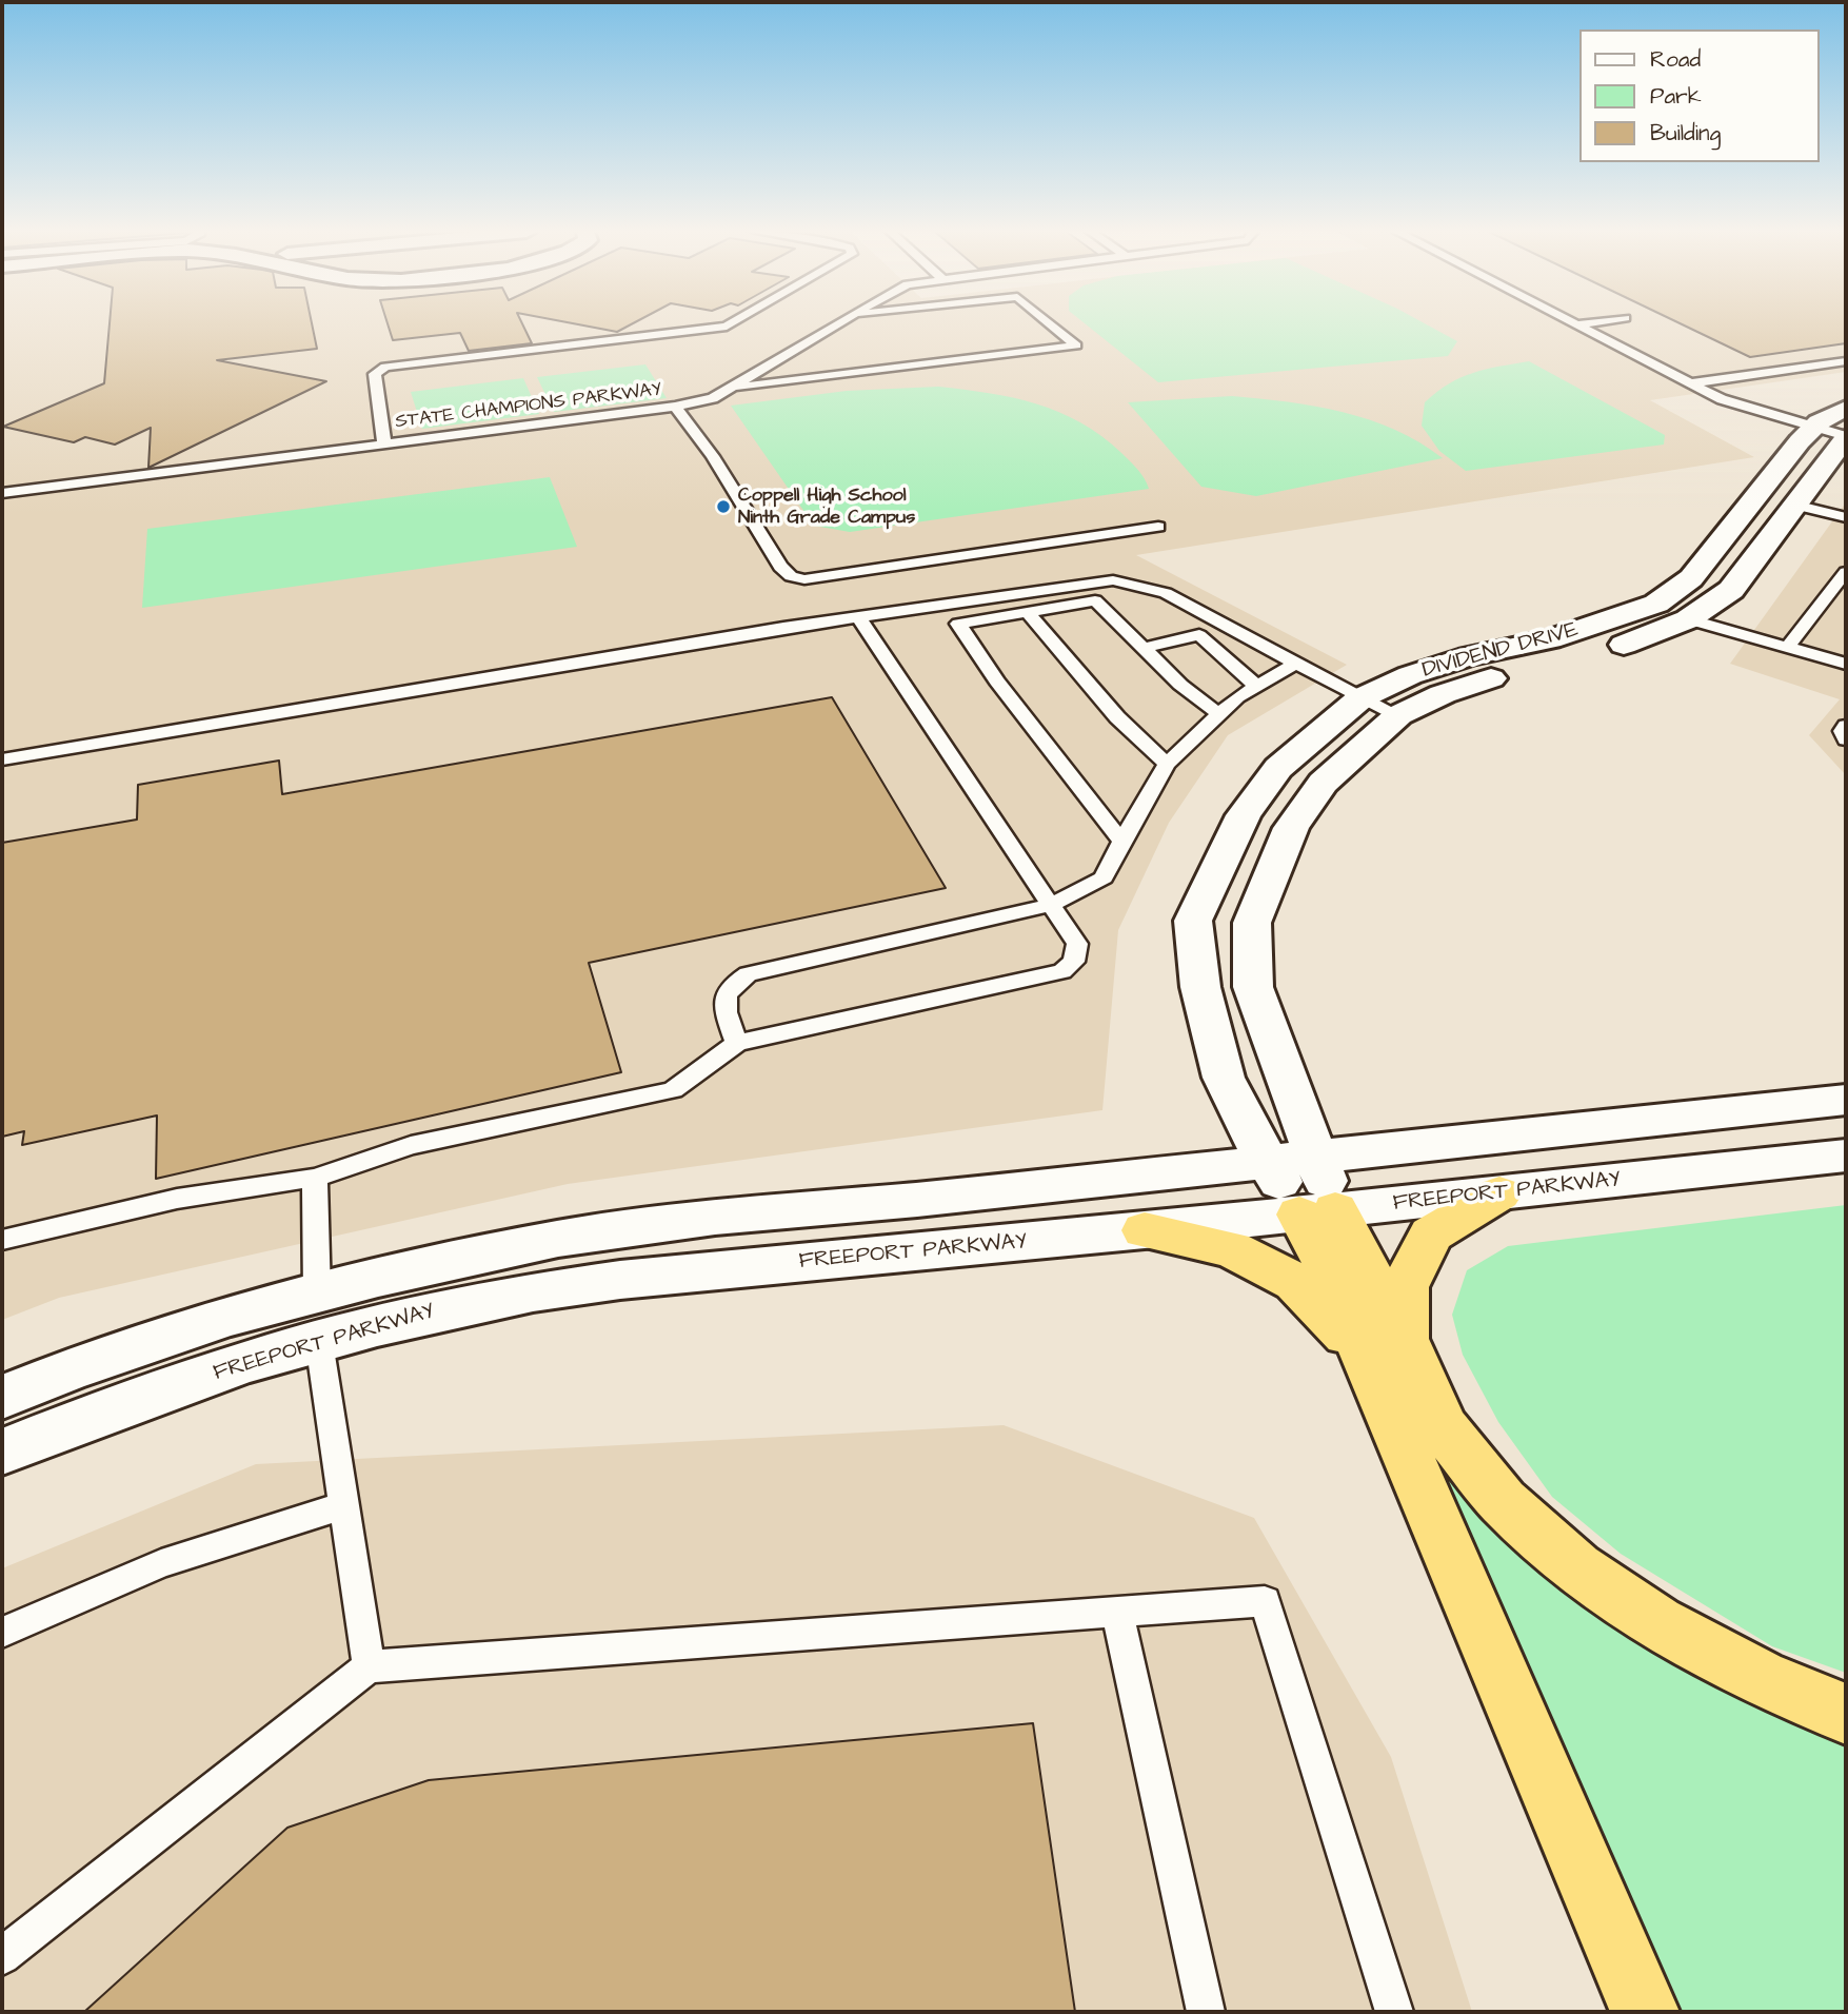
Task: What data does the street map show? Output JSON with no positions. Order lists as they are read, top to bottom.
{
  "streets": {
    "street": ["DIVIDEND DRIVE", "FREEPORT PARKWAY"],
    "lane": ["STATE CHAMPIONS PARKWAY"]
  },
  "crossings": [
    ["DIVIDEND DRIVE", "FREEPORT PARKWAY"]
  ],
  "places": ["Coppell High School Ninth Grade Campus"],
  "legend": ["Road", "Park", "Building"]
}
